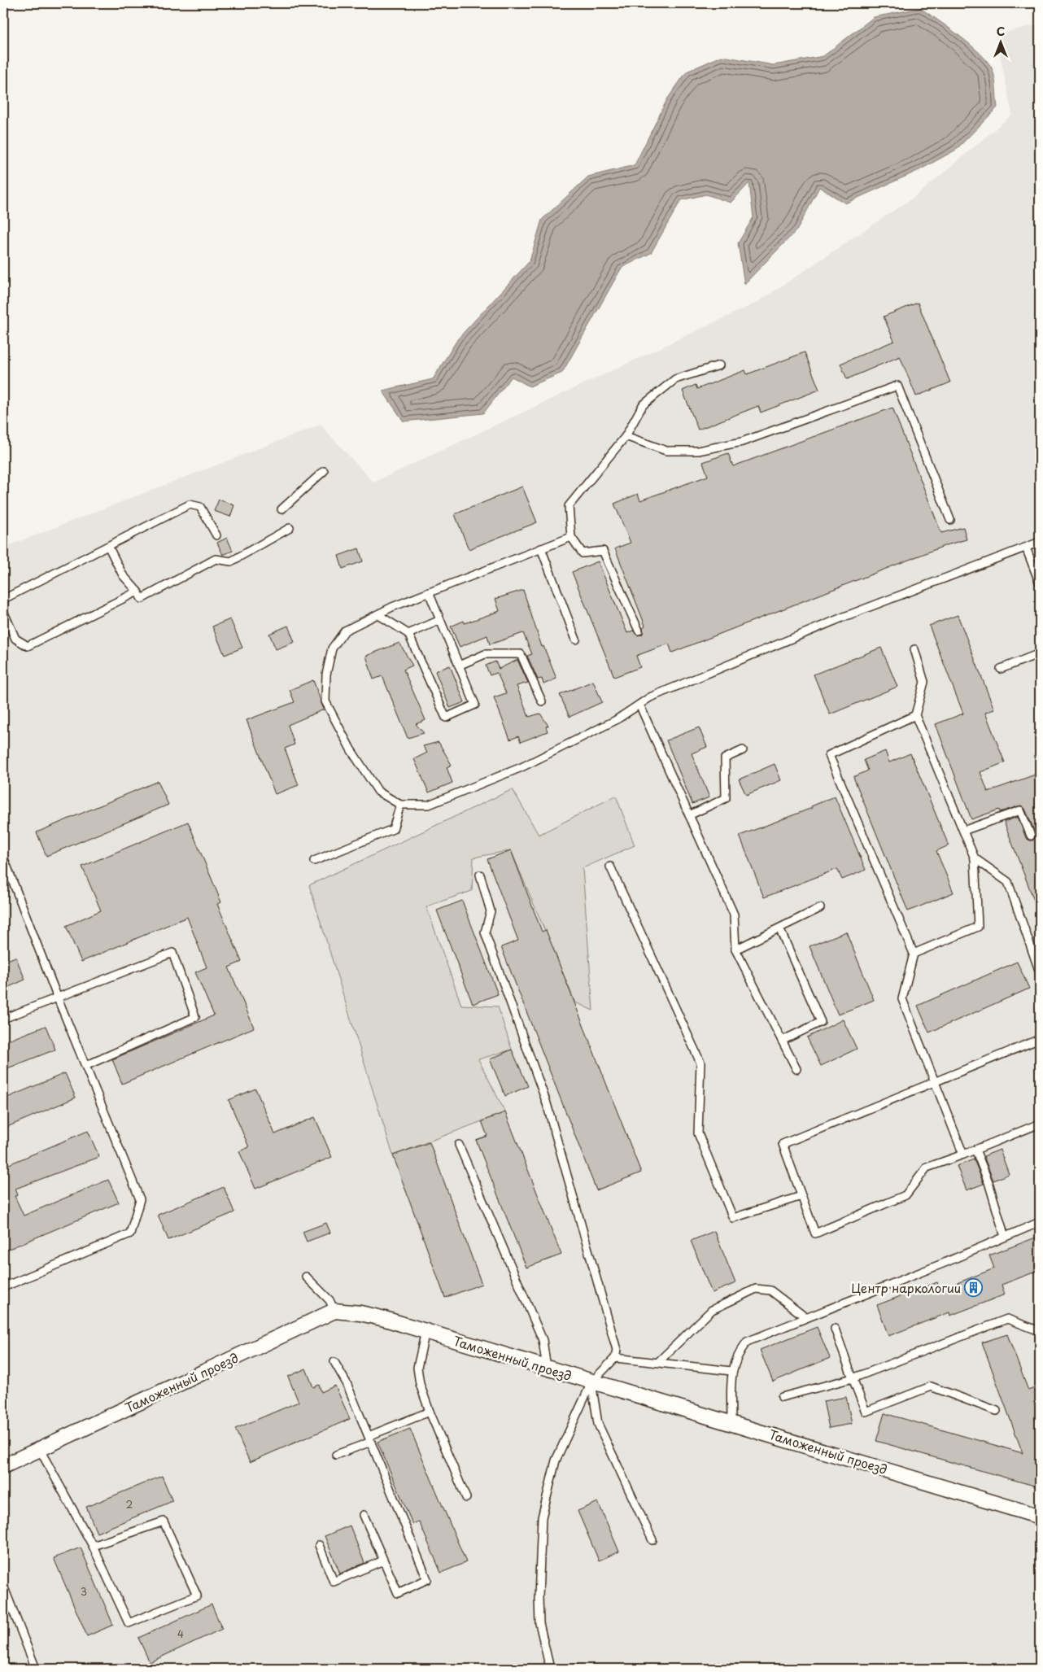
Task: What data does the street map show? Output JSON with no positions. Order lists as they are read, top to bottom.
{
  "streets": {
    "street": ["Таможенный проезд"]
  },
  "places": {
    "building": ["Центр наркологии"]
  },
  "house_numbers": ["2", "3", "4"],
  "north": "top"
}
